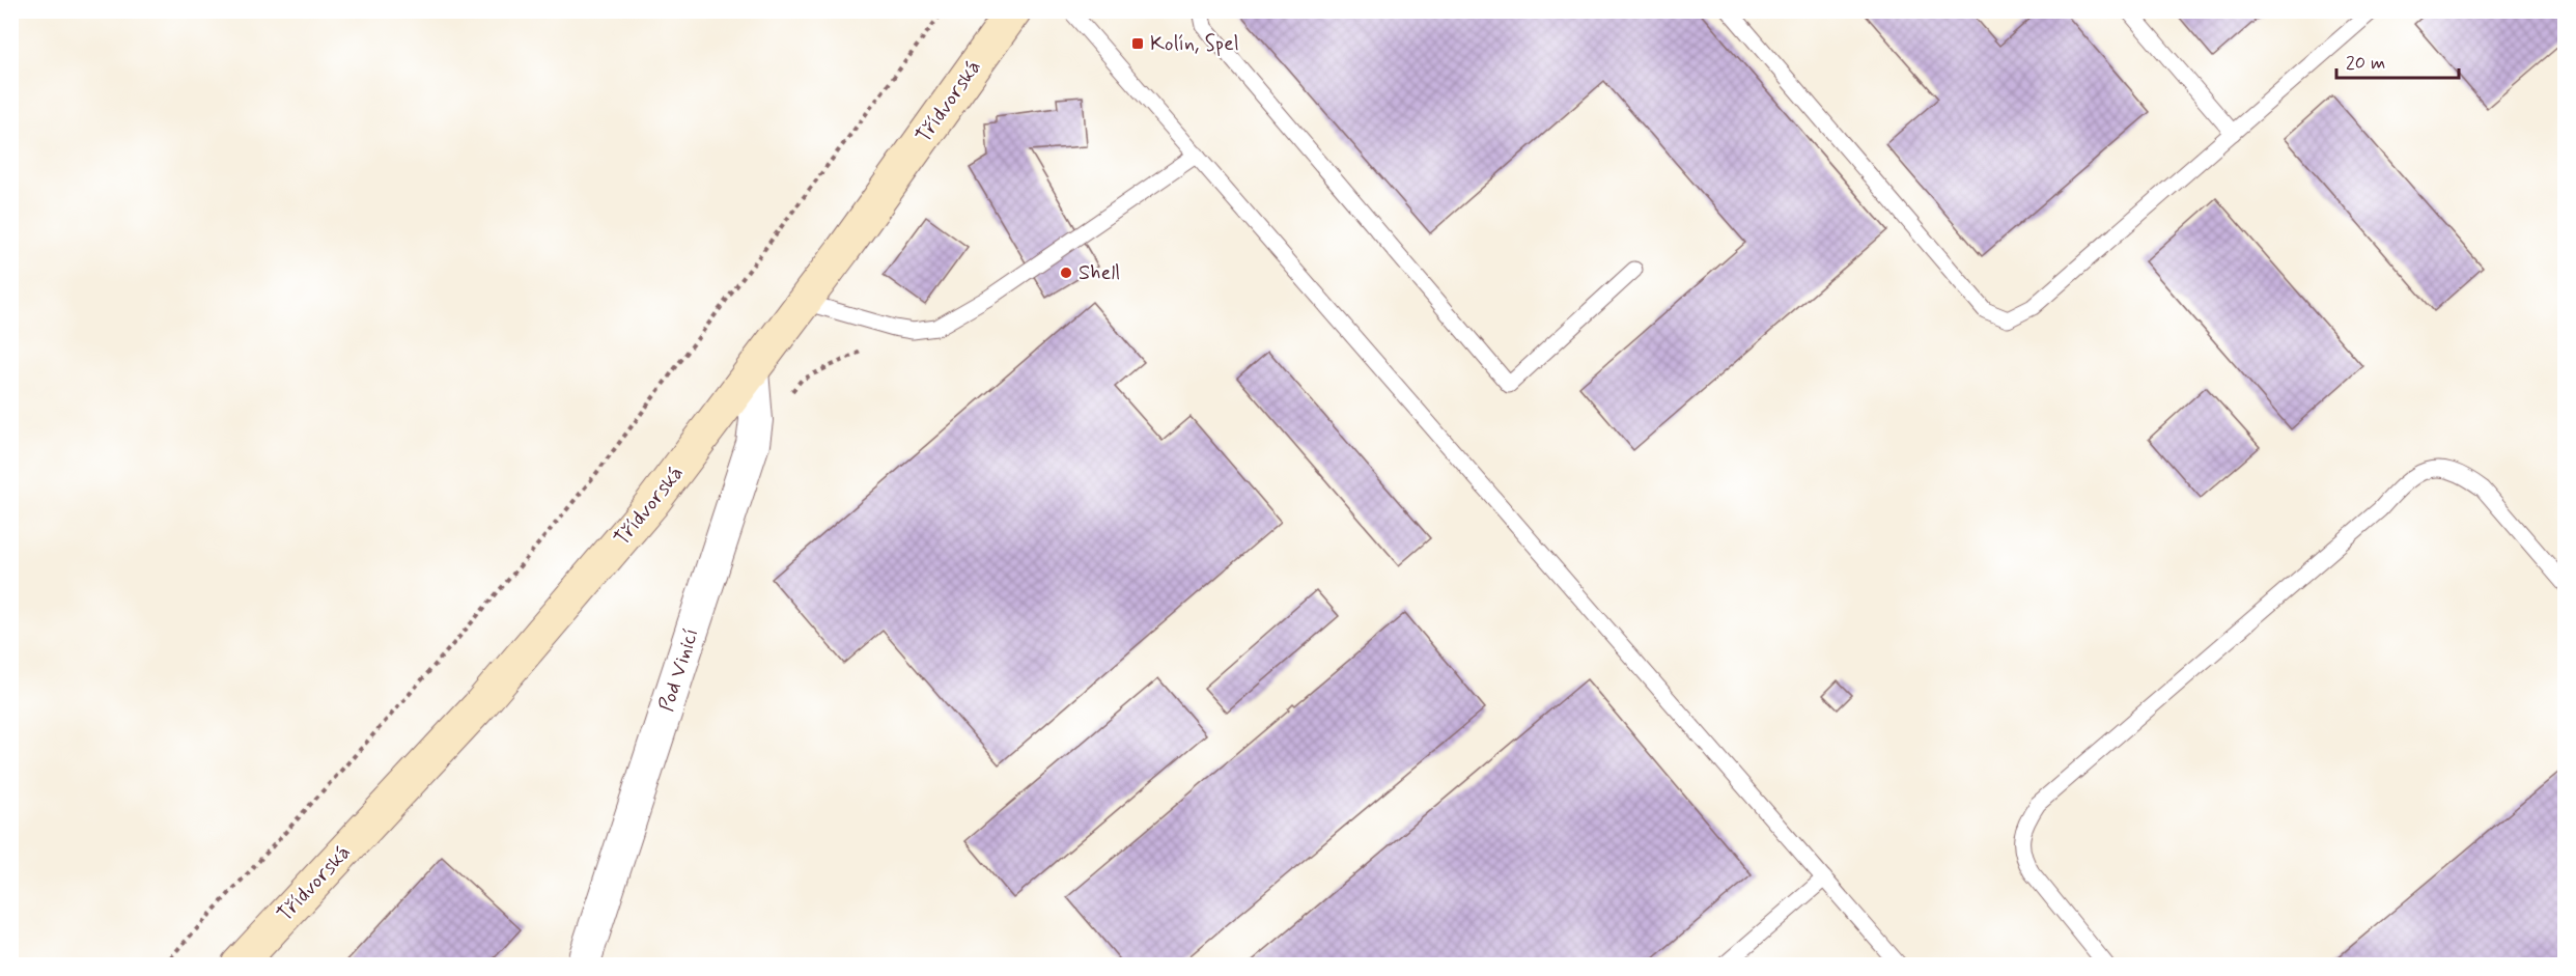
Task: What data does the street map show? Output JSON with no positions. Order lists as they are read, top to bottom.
{
  "streets": {
    "main road": ["Třídvorská"],
    "street": ["Pod Vinicí"]
  },
  "crossings": [
    ["Třídvorská", "Pod Vinicí"]
  ],
  "places": {
    "transit": ["Kolín, Spel"],
    "other": ["Shell"]
  },
  "scale_bar": "20 m"
}
